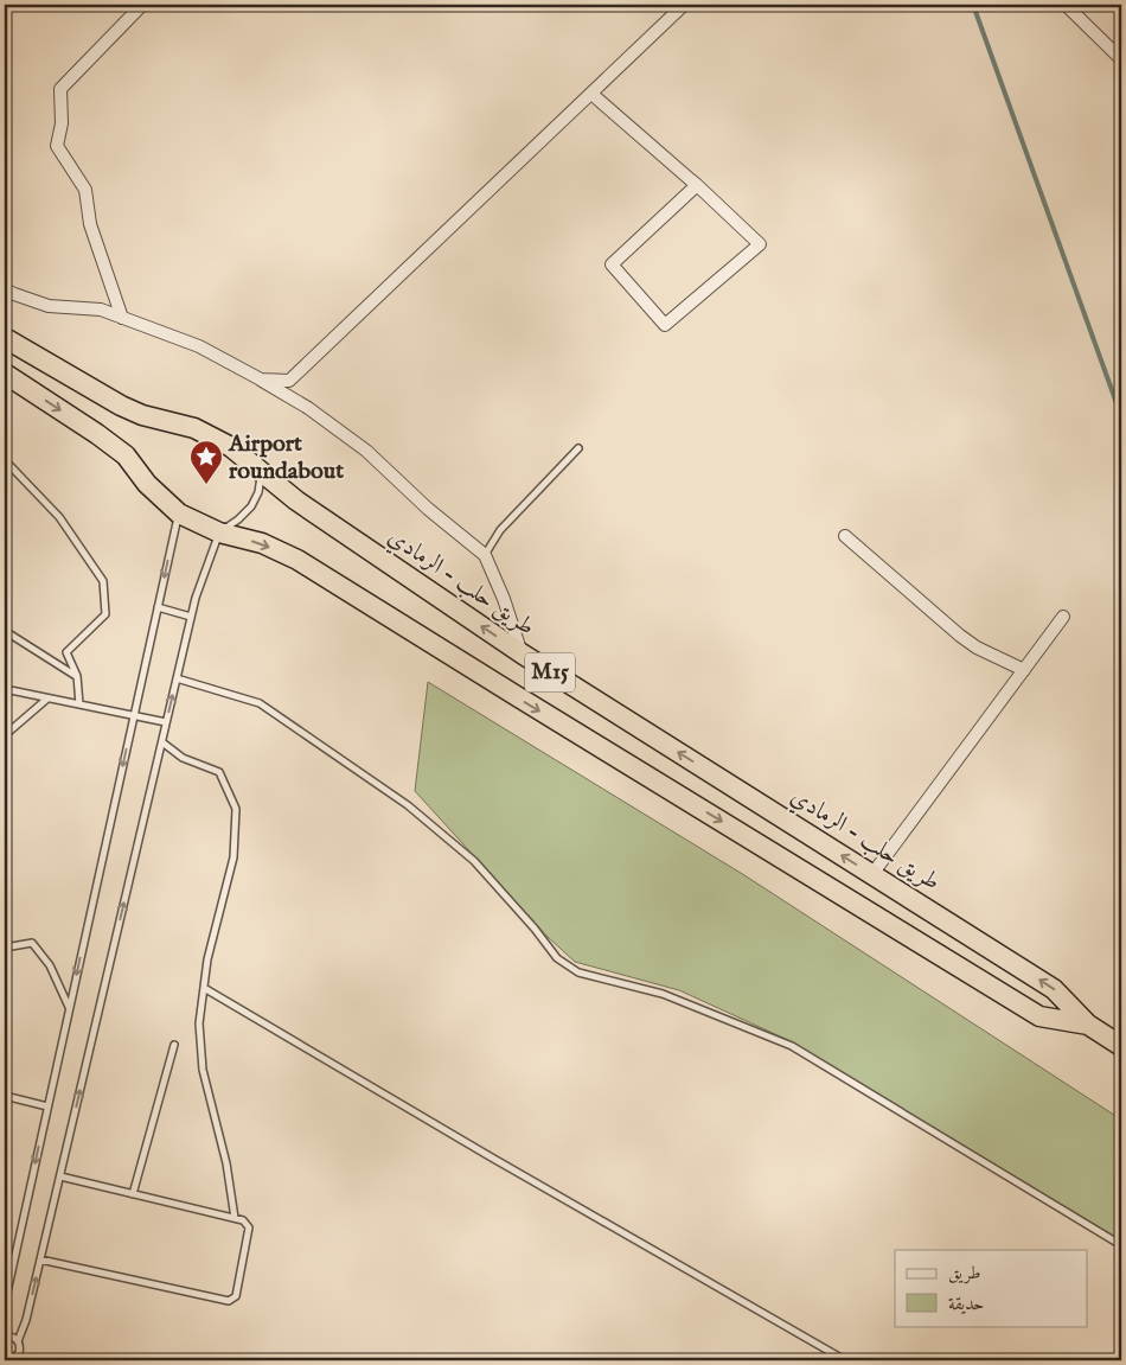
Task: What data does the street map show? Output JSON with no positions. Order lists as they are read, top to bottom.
{
  "streets": {
    "highway": ["طريق حلب - الرمادي", "M15"]
  },
  "places": {
    "place": ["Airport roundabout"]
  },
  "legend": ["طريق", "حديقة"]
}
